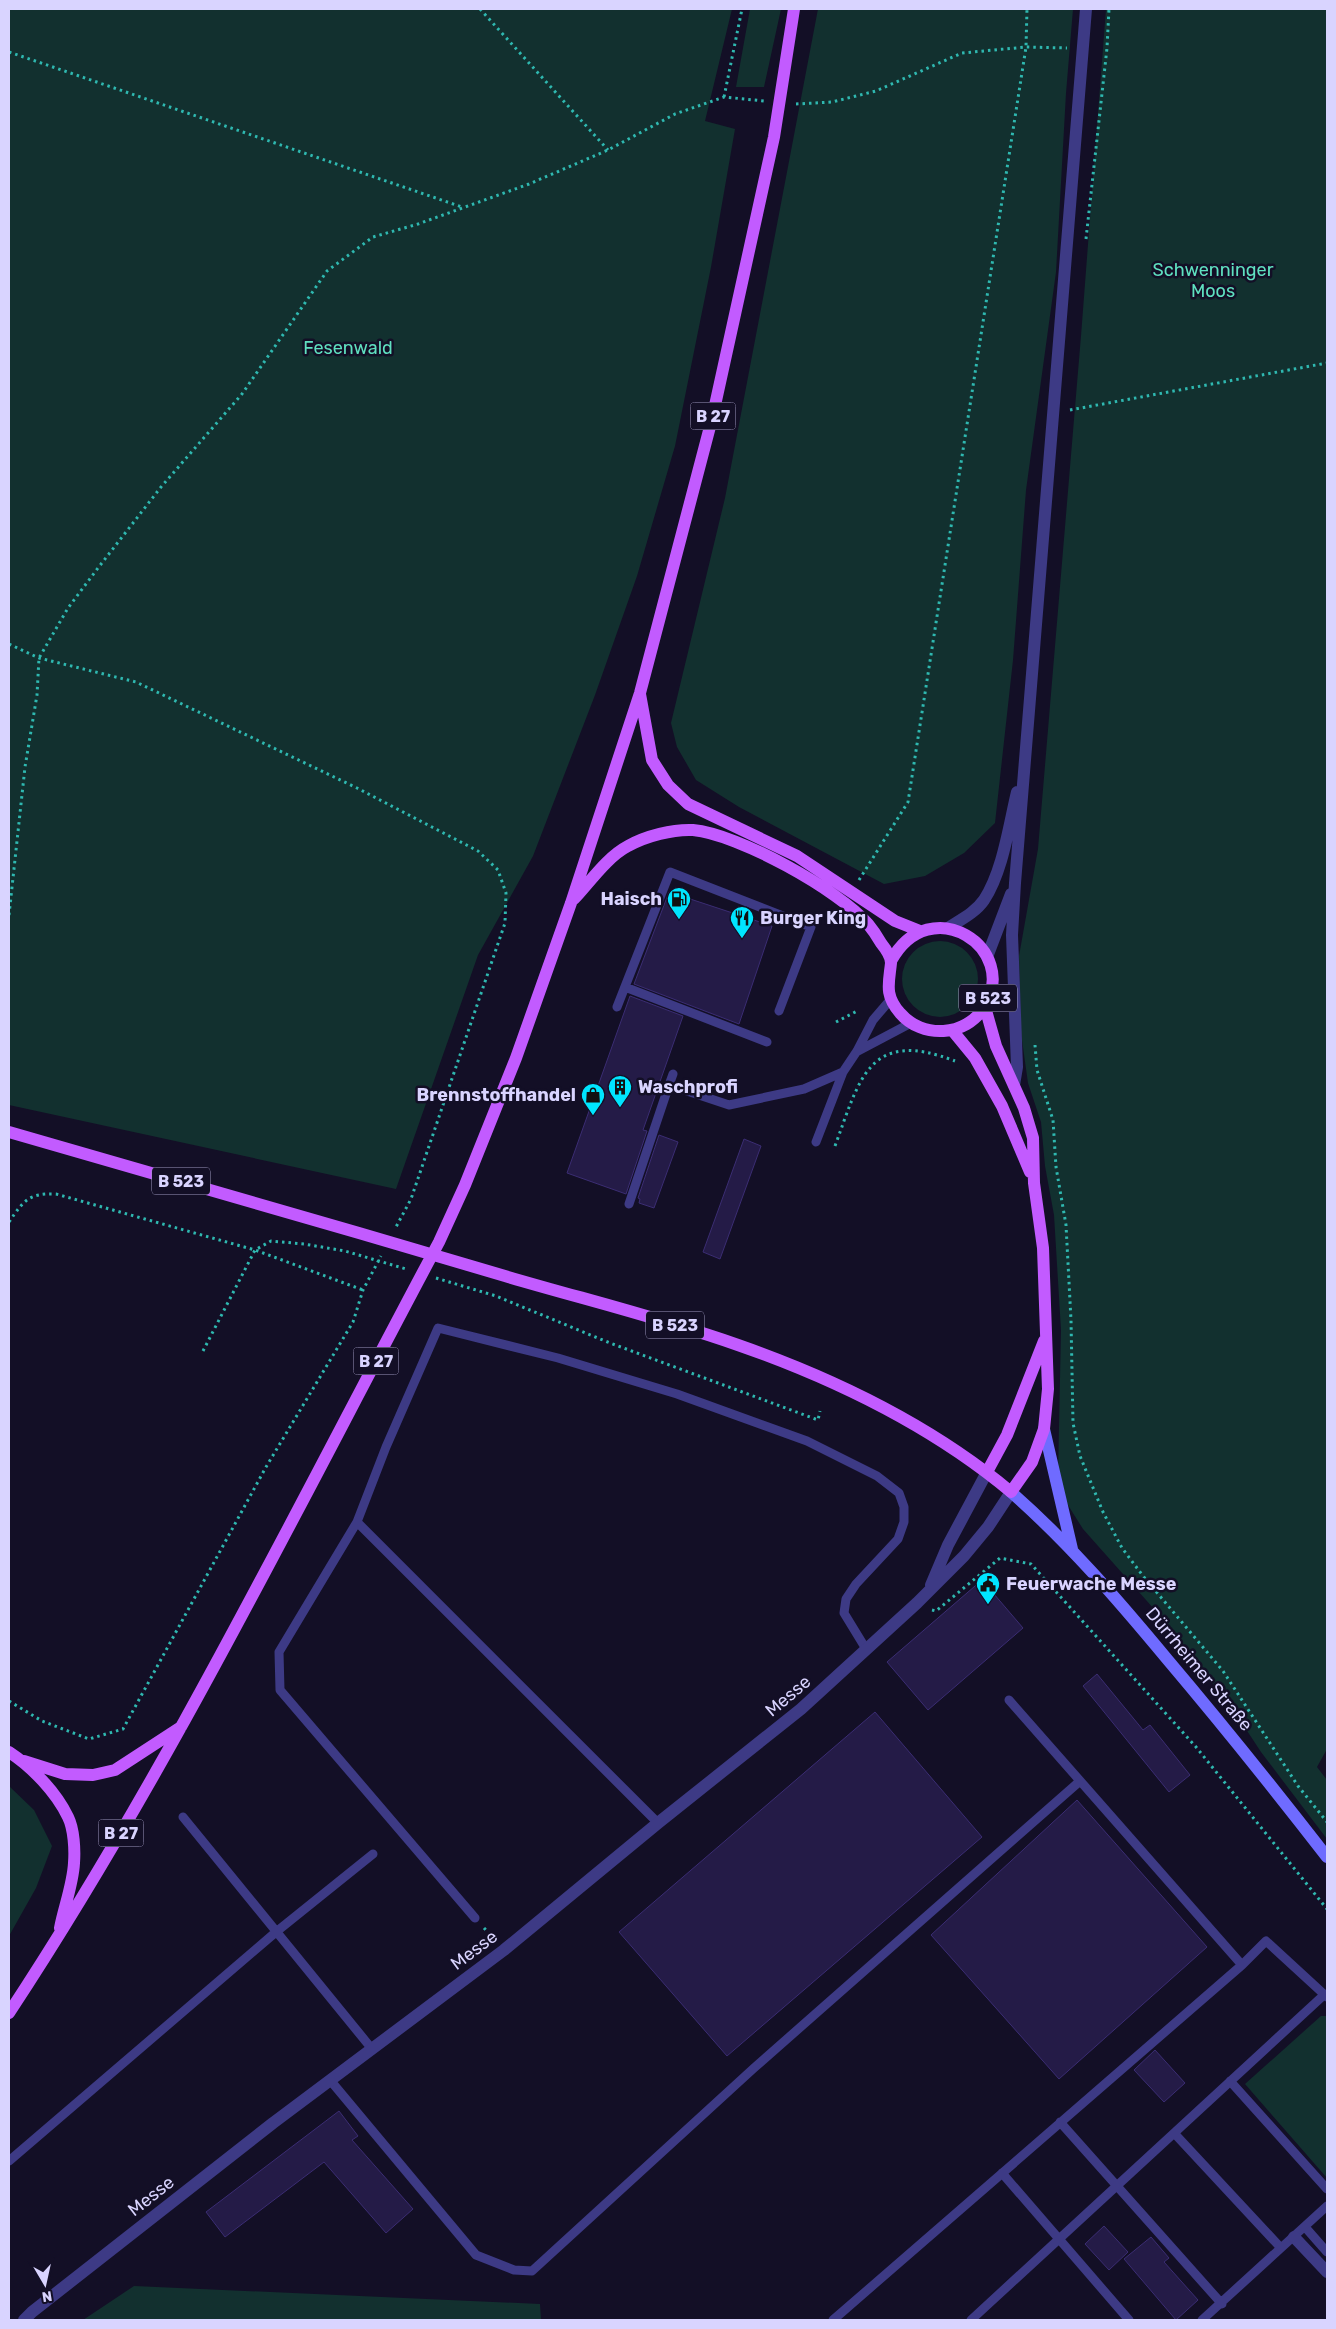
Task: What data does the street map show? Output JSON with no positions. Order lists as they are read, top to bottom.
{
  "streets": {
    "main road": ["B 27", "B 523", "Dürrheimer Straße"],
    "street": ["Messe"]
  },
  "crossings": [
    ["B 523", "Dürrheimer Straße"],
    ["B 523", "Messe"],
    ["Dürrheimer Straße", "Messe"]
  ],
  "parks": ["Schwenninger Moos", "Fesenwald"],
  "places": {
    "fuel station": ["Haisch"],
    "restaurant": ["Burger King"],
    "building": ["Waschprofi"],
    "shop": ["Brennstoffhandel"],
    "public building": ["Feuerwache Messe"]
  },
  "north": "bottom"
}
